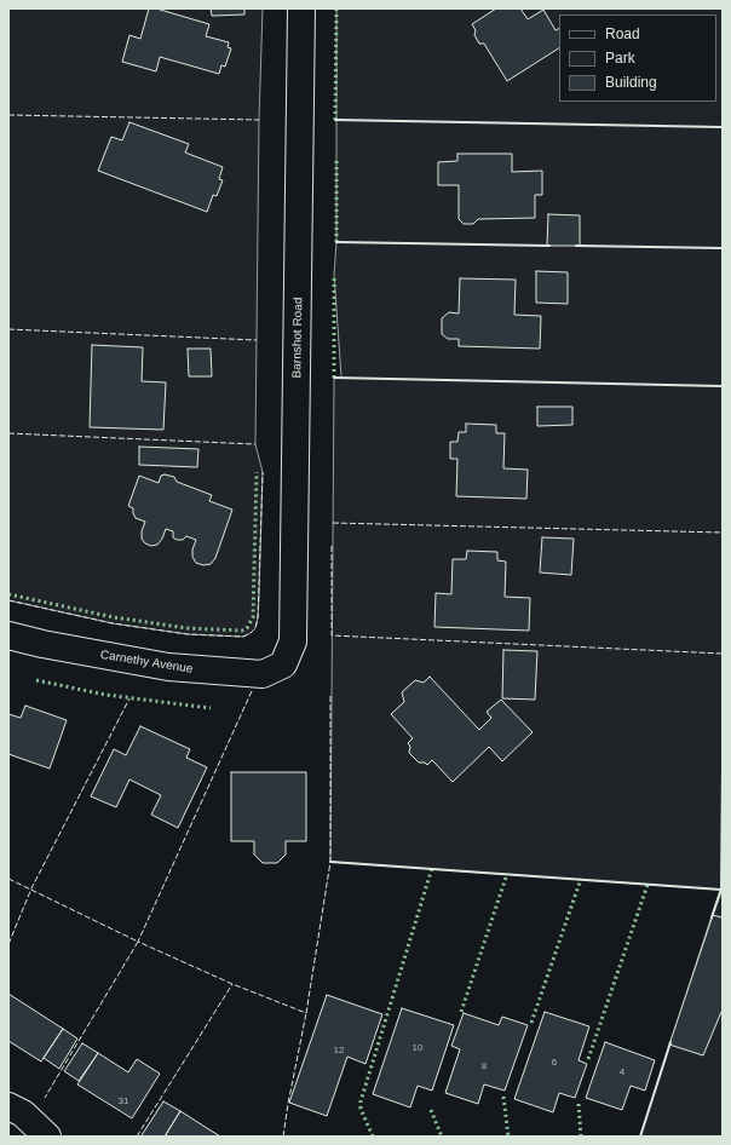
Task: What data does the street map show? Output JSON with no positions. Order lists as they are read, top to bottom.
{
  "streets": {
    "street": ["Barnshot Road", "Carnethy Avenue"]
  },
  "crossings": [
    ["Barnshot Road", "Carnethy Avenue"]
  ],
  "house_numbers": [
    "10",
    "12",
    "6",
    "8",
    "4",
    "31"
  ],
  "legend": ["Road", "Park", "Building"]
}
